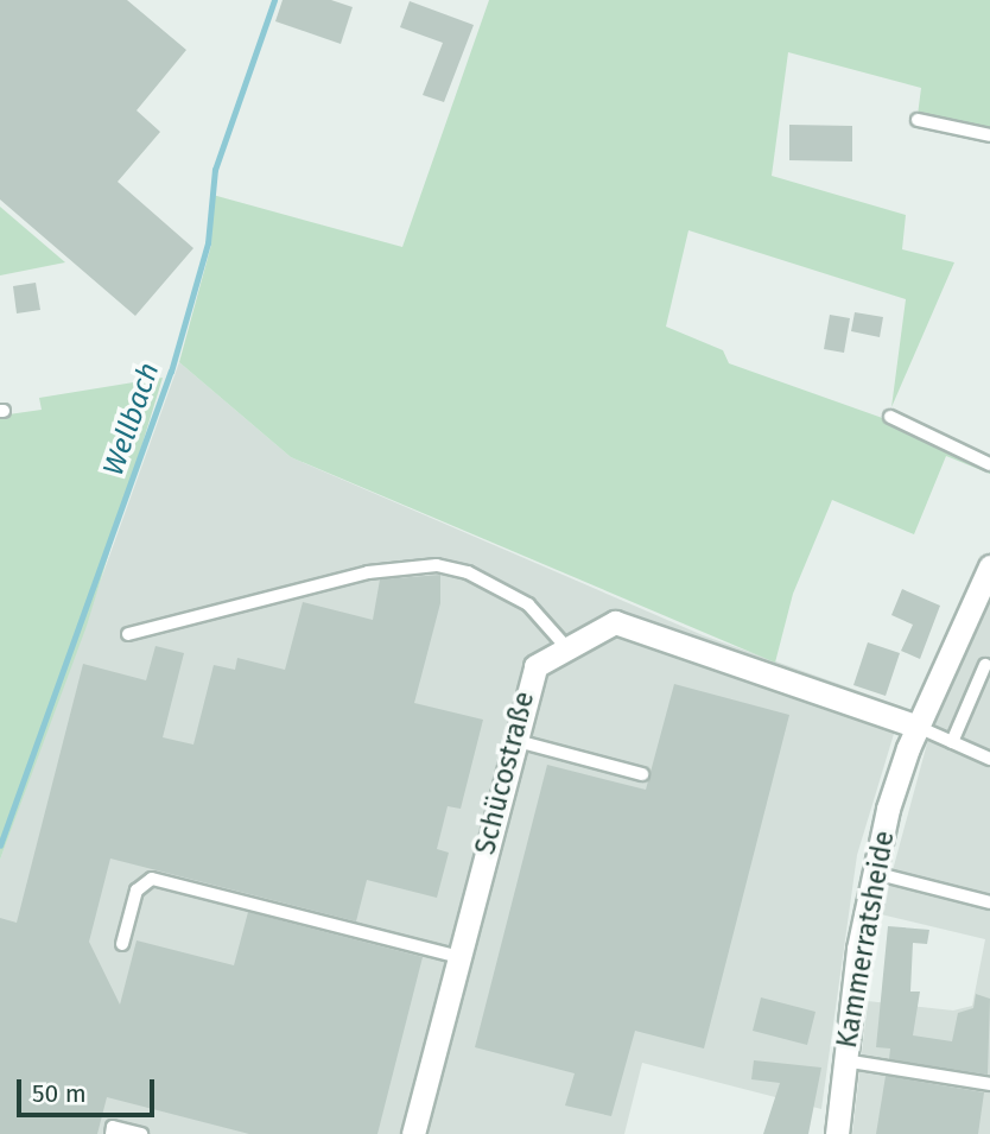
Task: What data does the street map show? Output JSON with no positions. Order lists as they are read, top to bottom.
{
  "streets": {
    "street": ["Schücostraße", "Kammerratsheide"]
  },
  "crossings": [
    ["Schücostraße", "Kammerratsheide"]
  ],
  "water": ["Wellbach"],
  "scale_bar": "50 m"
}
